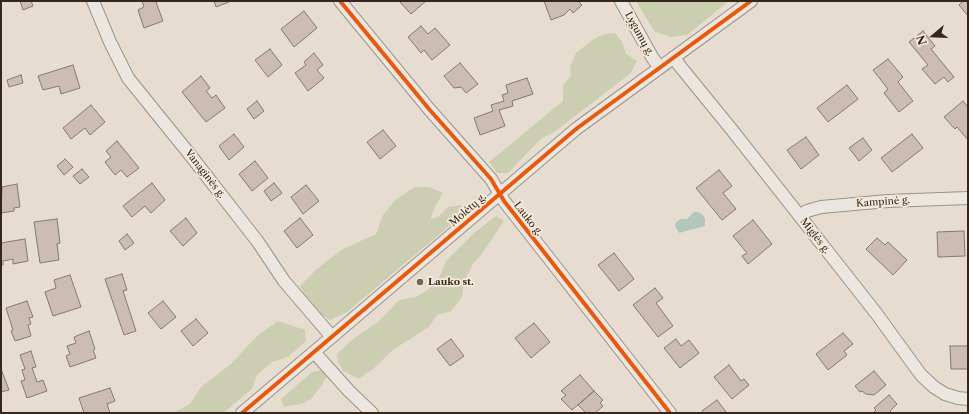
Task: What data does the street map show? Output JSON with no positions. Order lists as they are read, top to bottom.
{
  "streets": {
    "street": [
      "Lygumų g.",
      "Vanaginės g.",
      "Kampinė g.",
      "Molėtų g.",
      "Lauko g.",
      "Miglės g."
    ]
  },
  "crossings": [
    ["Lygumų g.", "Molėtų g."],
    ["Vanaginės g.", "Molėtų g."],
    ["Kampinė g.", "Miglės g."],
    ["Molėtų g.", "Lauko g."],
    ["Molėtų g.", "Miglės g."]
  ],
  "places": ["Lauko st."],
  "north": "left"
}
